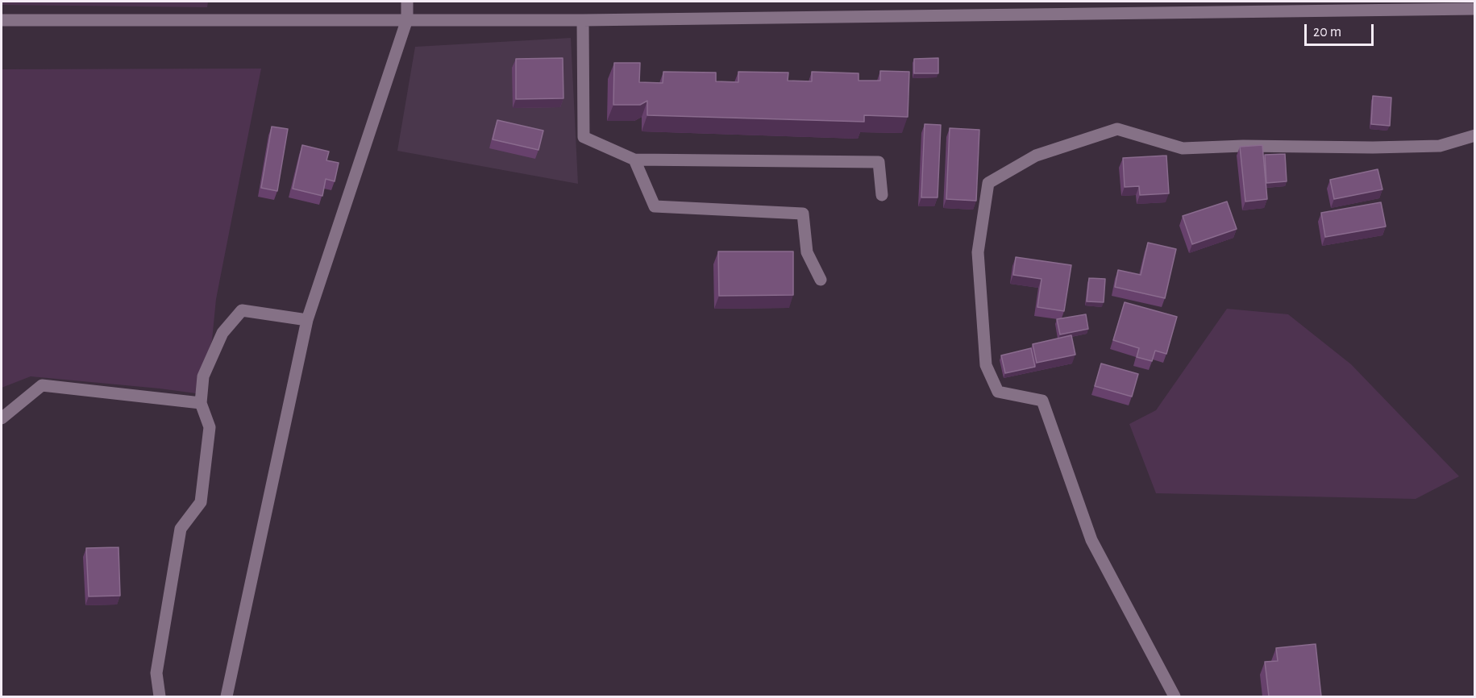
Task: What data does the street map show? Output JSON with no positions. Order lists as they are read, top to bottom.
{
  "scale_bar": "20 m"
}
